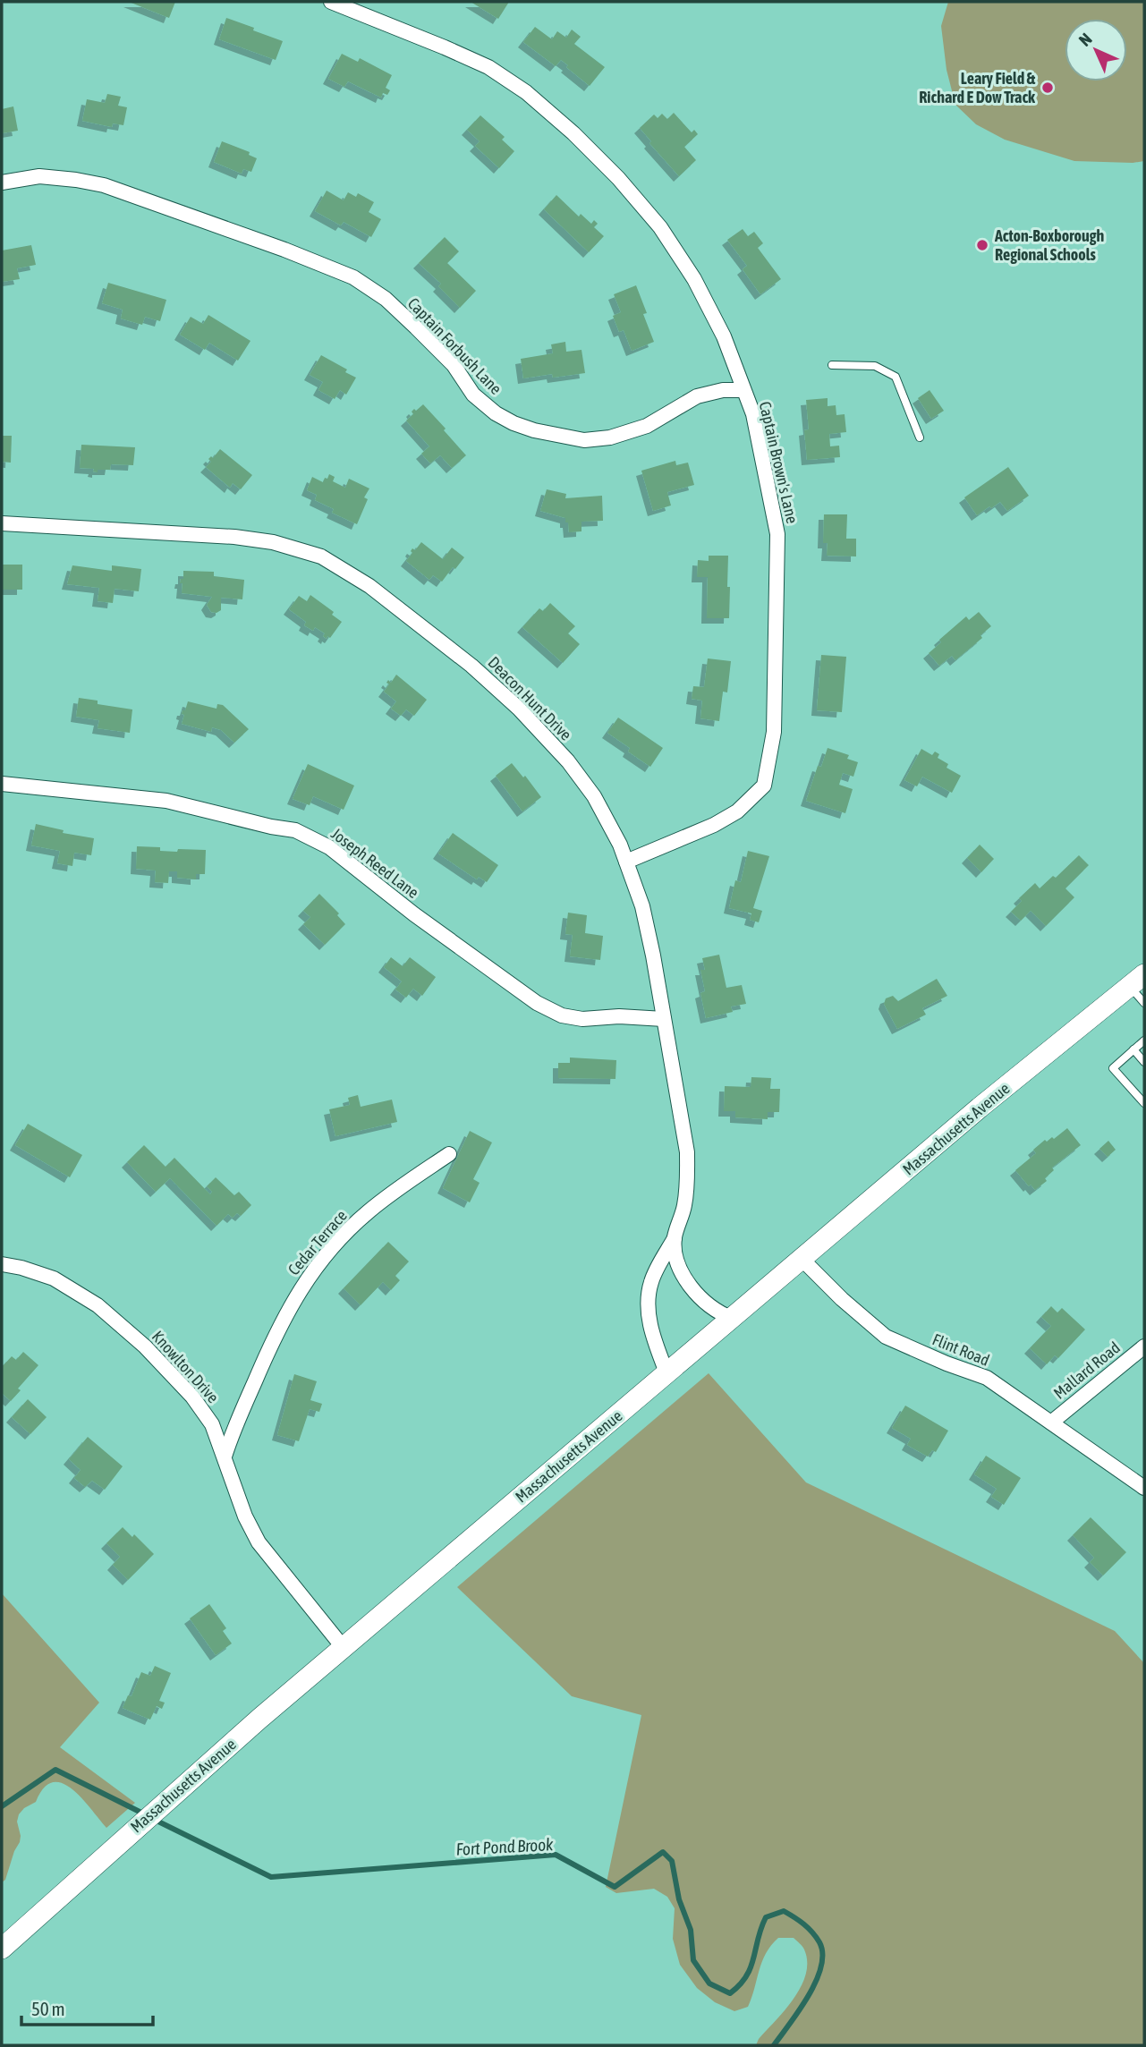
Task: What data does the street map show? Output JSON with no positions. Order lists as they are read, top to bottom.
{
  "streets": {
    "main road": ["Massachusetts Avenue"],
    "street": [
      "Captain Forbush Lane",
      "Captain Brown's Lane",
      "Deacon Hunt Drive",
      "Joseph Reed Lane",
      "Cedar Terrace",
      "Flint Road",
      "Knowlton Drive",
      "Mallard Road"
    ]
  },
  "crossings": [
    ["Captain Forbush Lane", "Captain Brown's Lane"],
    ["Captain Brown's Lane", "Deacon Hunt Drive"],
    ["Deacon Hunt Drive", "Joseph Reed Lane"],
    ["Deacon Hunt Drive", "Massachusetts Avenue"],
    ["Massachusetts Avenue", "Flint Road"],
    ["Massachusetts Avenue", "Knowlton Drive"],
    ["Cedar Terrace", "Knowlton Drive"],
    ["Flint Road", "Mallard Road"]
  ],
  "water": ["Fort Pond Brook"],
  "places": ["Leary Field & Richard E Dow Track", "Acton-Boxborough Regional Schools"],
  "scale_bar": "50 m",
  "north": "top left"
}
